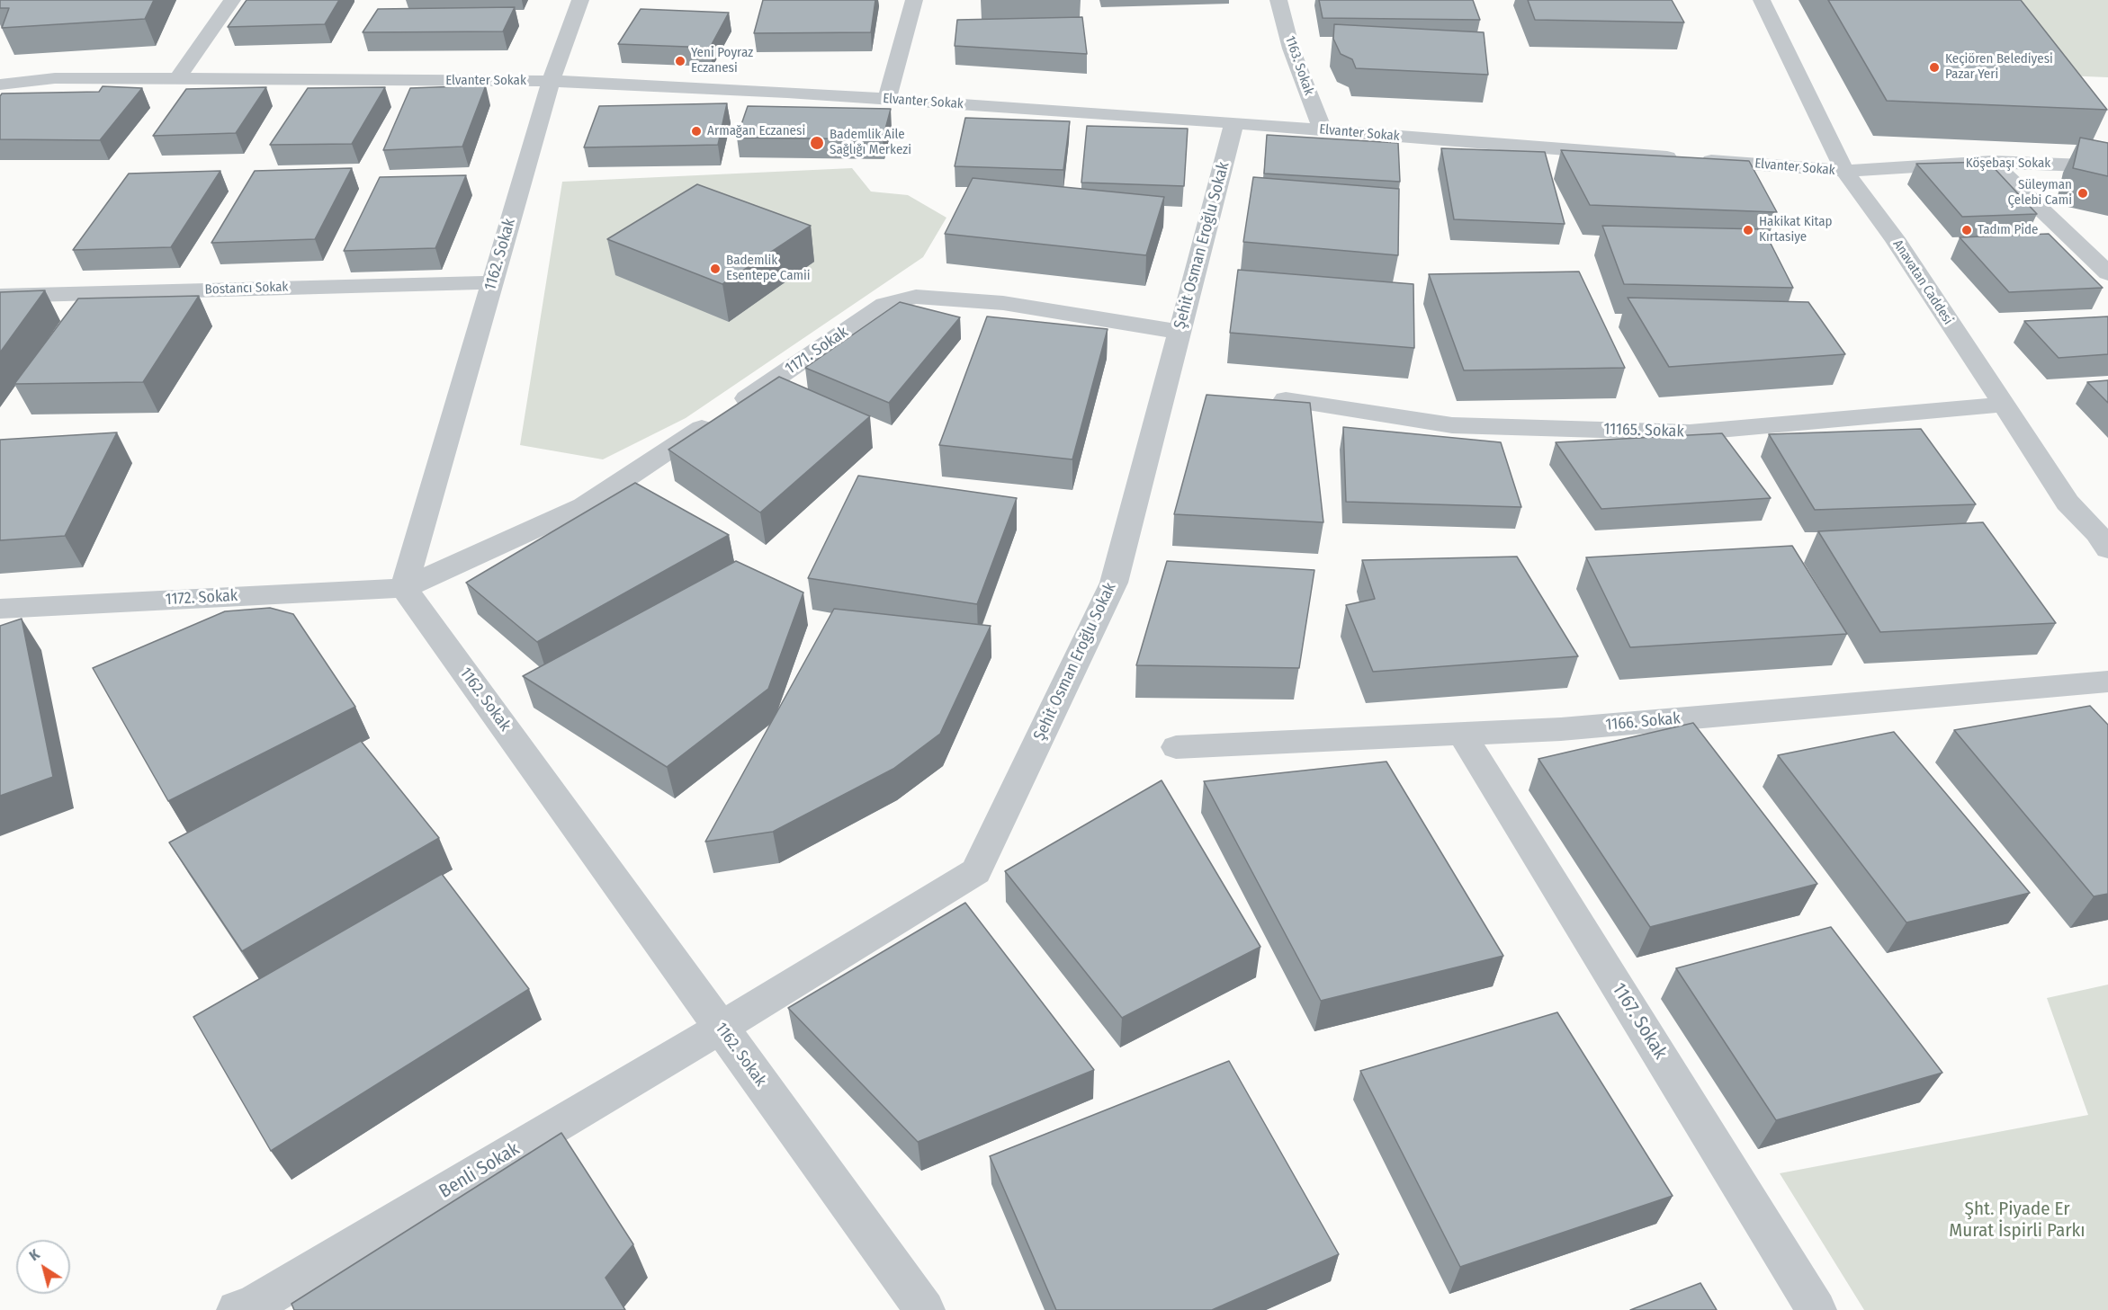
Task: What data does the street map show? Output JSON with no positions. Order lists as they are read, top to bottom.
{
  "streets": {
    "street": [
      "1163. Sokak",
      "Elvanter Sokak",
      "Köşebaşı Sokak",
      "Şehit Osman Eroğlu Sokak",
      "1162. Sokak",
      "Anavatan Caddesi",
      "Bostancı Sokak",
      "1171. Sokak",
      "11165. Sokak",
      "1172. Sokak",
      "1166. Sokak",
      "1167. Sokak",
      "Benli Sokak"
    ]
  },
  "crossings": [
    ["1163. Sokak", "Elvanter Sokak"],
    ["Elvanter Sokak", "Köşebaşı Sokak"],
    ["Elvanter Sokak", "Şehit Osman Eroğlu Sokak"],
    ["Elvanter Sokak", "1162. Sokak"],
    ["Elvanter Sokak", "Anavatan Caddesi"],
    ["Köşebaşı Sokak", "Anavatan Caddesi"],
    ["Şehit Osman Eroğlu Sokak", "1162. Sokak"],
    ["Şehit Osman Eroğlu Sokak", "1171. Sokak"],
    ["Şehit Osman Eroğlu Sokak", "Benli Sokak"],
    ["1162. Sokak", "Bostancı Sokak"],
    ["1162. Sokak", "1171. Sokak"],
    ["1162. Sokak", "1172. Sokak"],
    ["1162. Sokak", "Benli Sokak"],
    ["Anavatan Caddesi", "11165. Sokak"],
    ["1171. Sokak", "1172. Sokak"],
    ["1166. Sokak", "1167. Sokak"]
  ],
  "parks": ["Şht. Piyade Er Murat İspirli Parkı"],
  "places": [
    "Yeni Poyraz Eczanesi",
    "Keçiören Belediyesi Pazar Yeri",
    "Armağan Eczanesi",
    "Bademlik Aile Sağlığı Merkezi",
    "Süleyman Çelebi Cami",
    "Hakikat Kitap Kırtasiye",
    "Tadım Pide",
    "Bademlik Esentepe Camii"
  ],
  "north": "top left"
}
